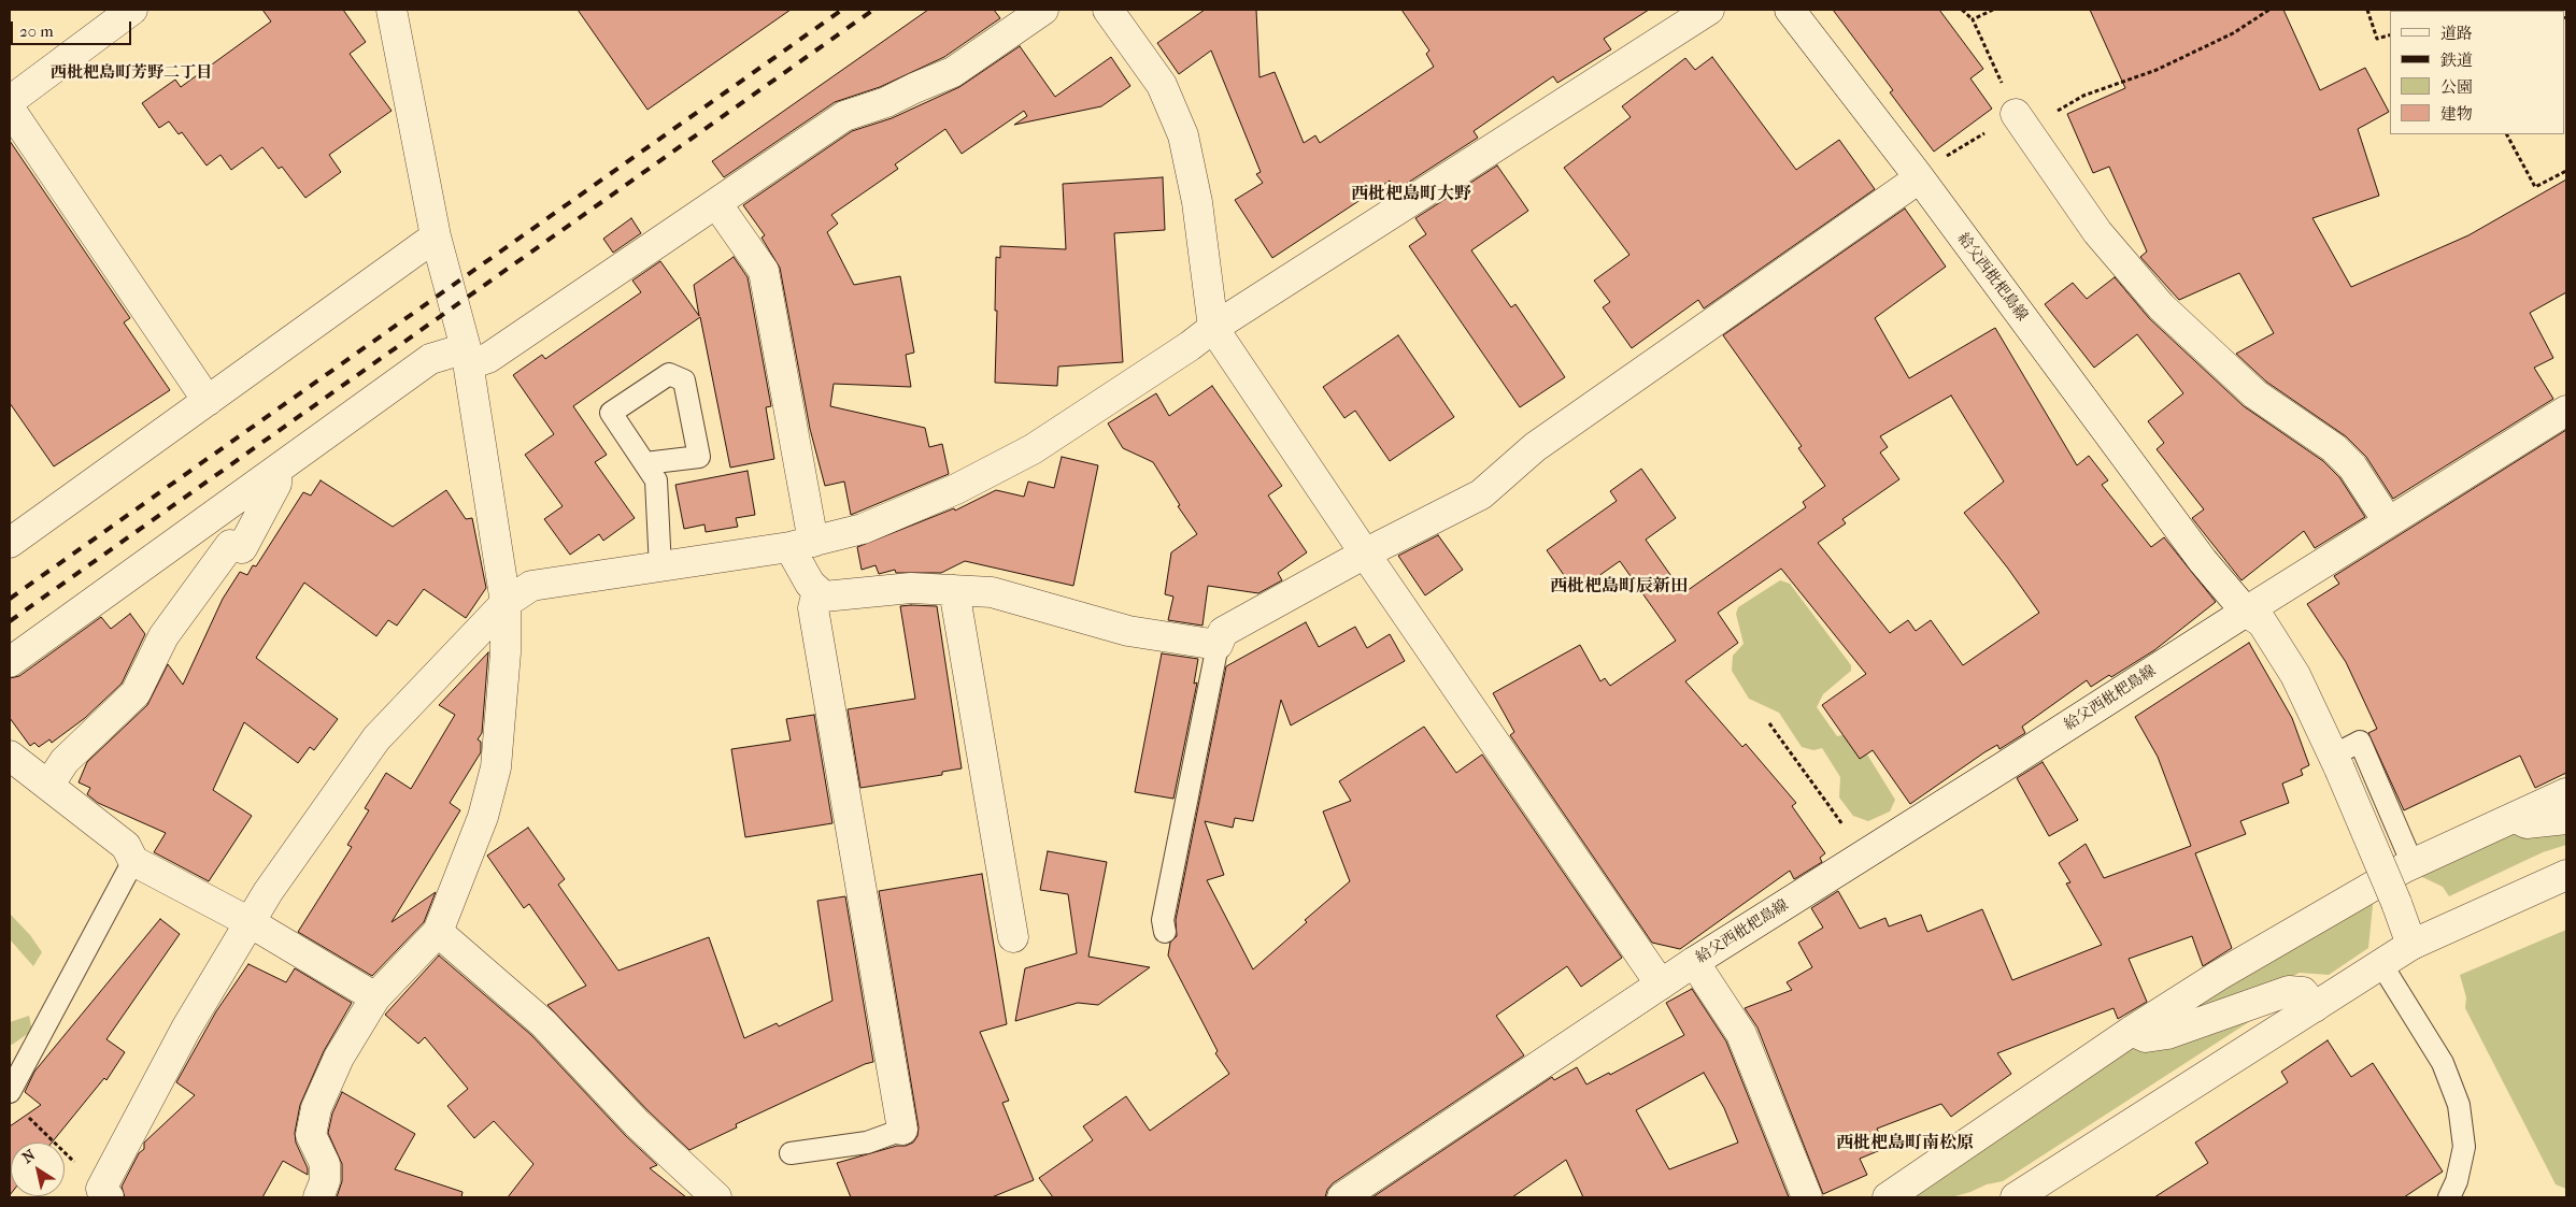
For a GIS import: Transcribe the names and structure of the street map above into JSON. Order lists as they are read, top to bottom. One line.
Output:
{"streets":{"street":["給父西枇杷島線"]},"districts":["西枇杷島町芳野二丁目","西枇杷島町大野","西枇杷島町辰新田","西枇杷島町南松原"],"legend":["道路","鉄道","公園","建物"],"scale_bar":"20 m","north":"top left"}
